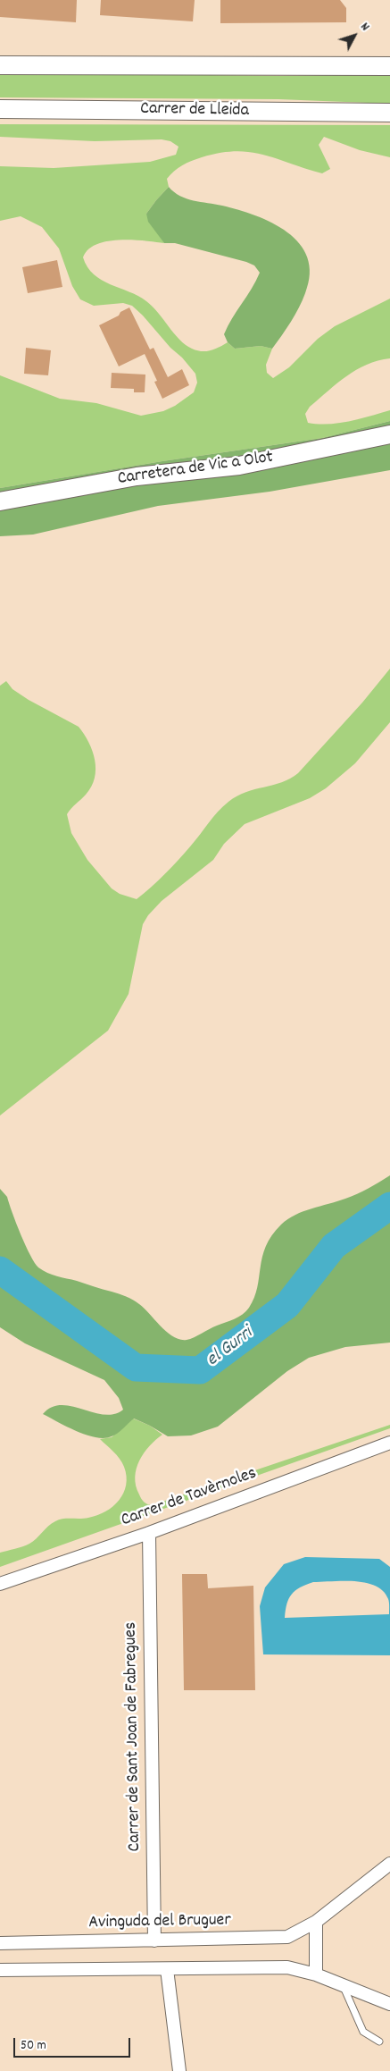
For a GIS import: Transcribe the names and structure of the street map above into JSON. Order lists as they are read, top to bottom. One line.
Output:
{"streets":{"street":["Carrer de Lleida","Carretera de Vic a Olot","Carrer de Tavèrnoles","Carrer de Sant Joan de Fabregues","Avinguda del Bruguer"]},"crossings":[["Carrer de Tavèrnoles","Carrer de Sant Joan de Fabregues"],["Carrer de Sant Joan de Fabregues","Avinguda del Bruguer"]],"water":["el Gurri"],"scale_bar":"50 m","north":"top right"}
